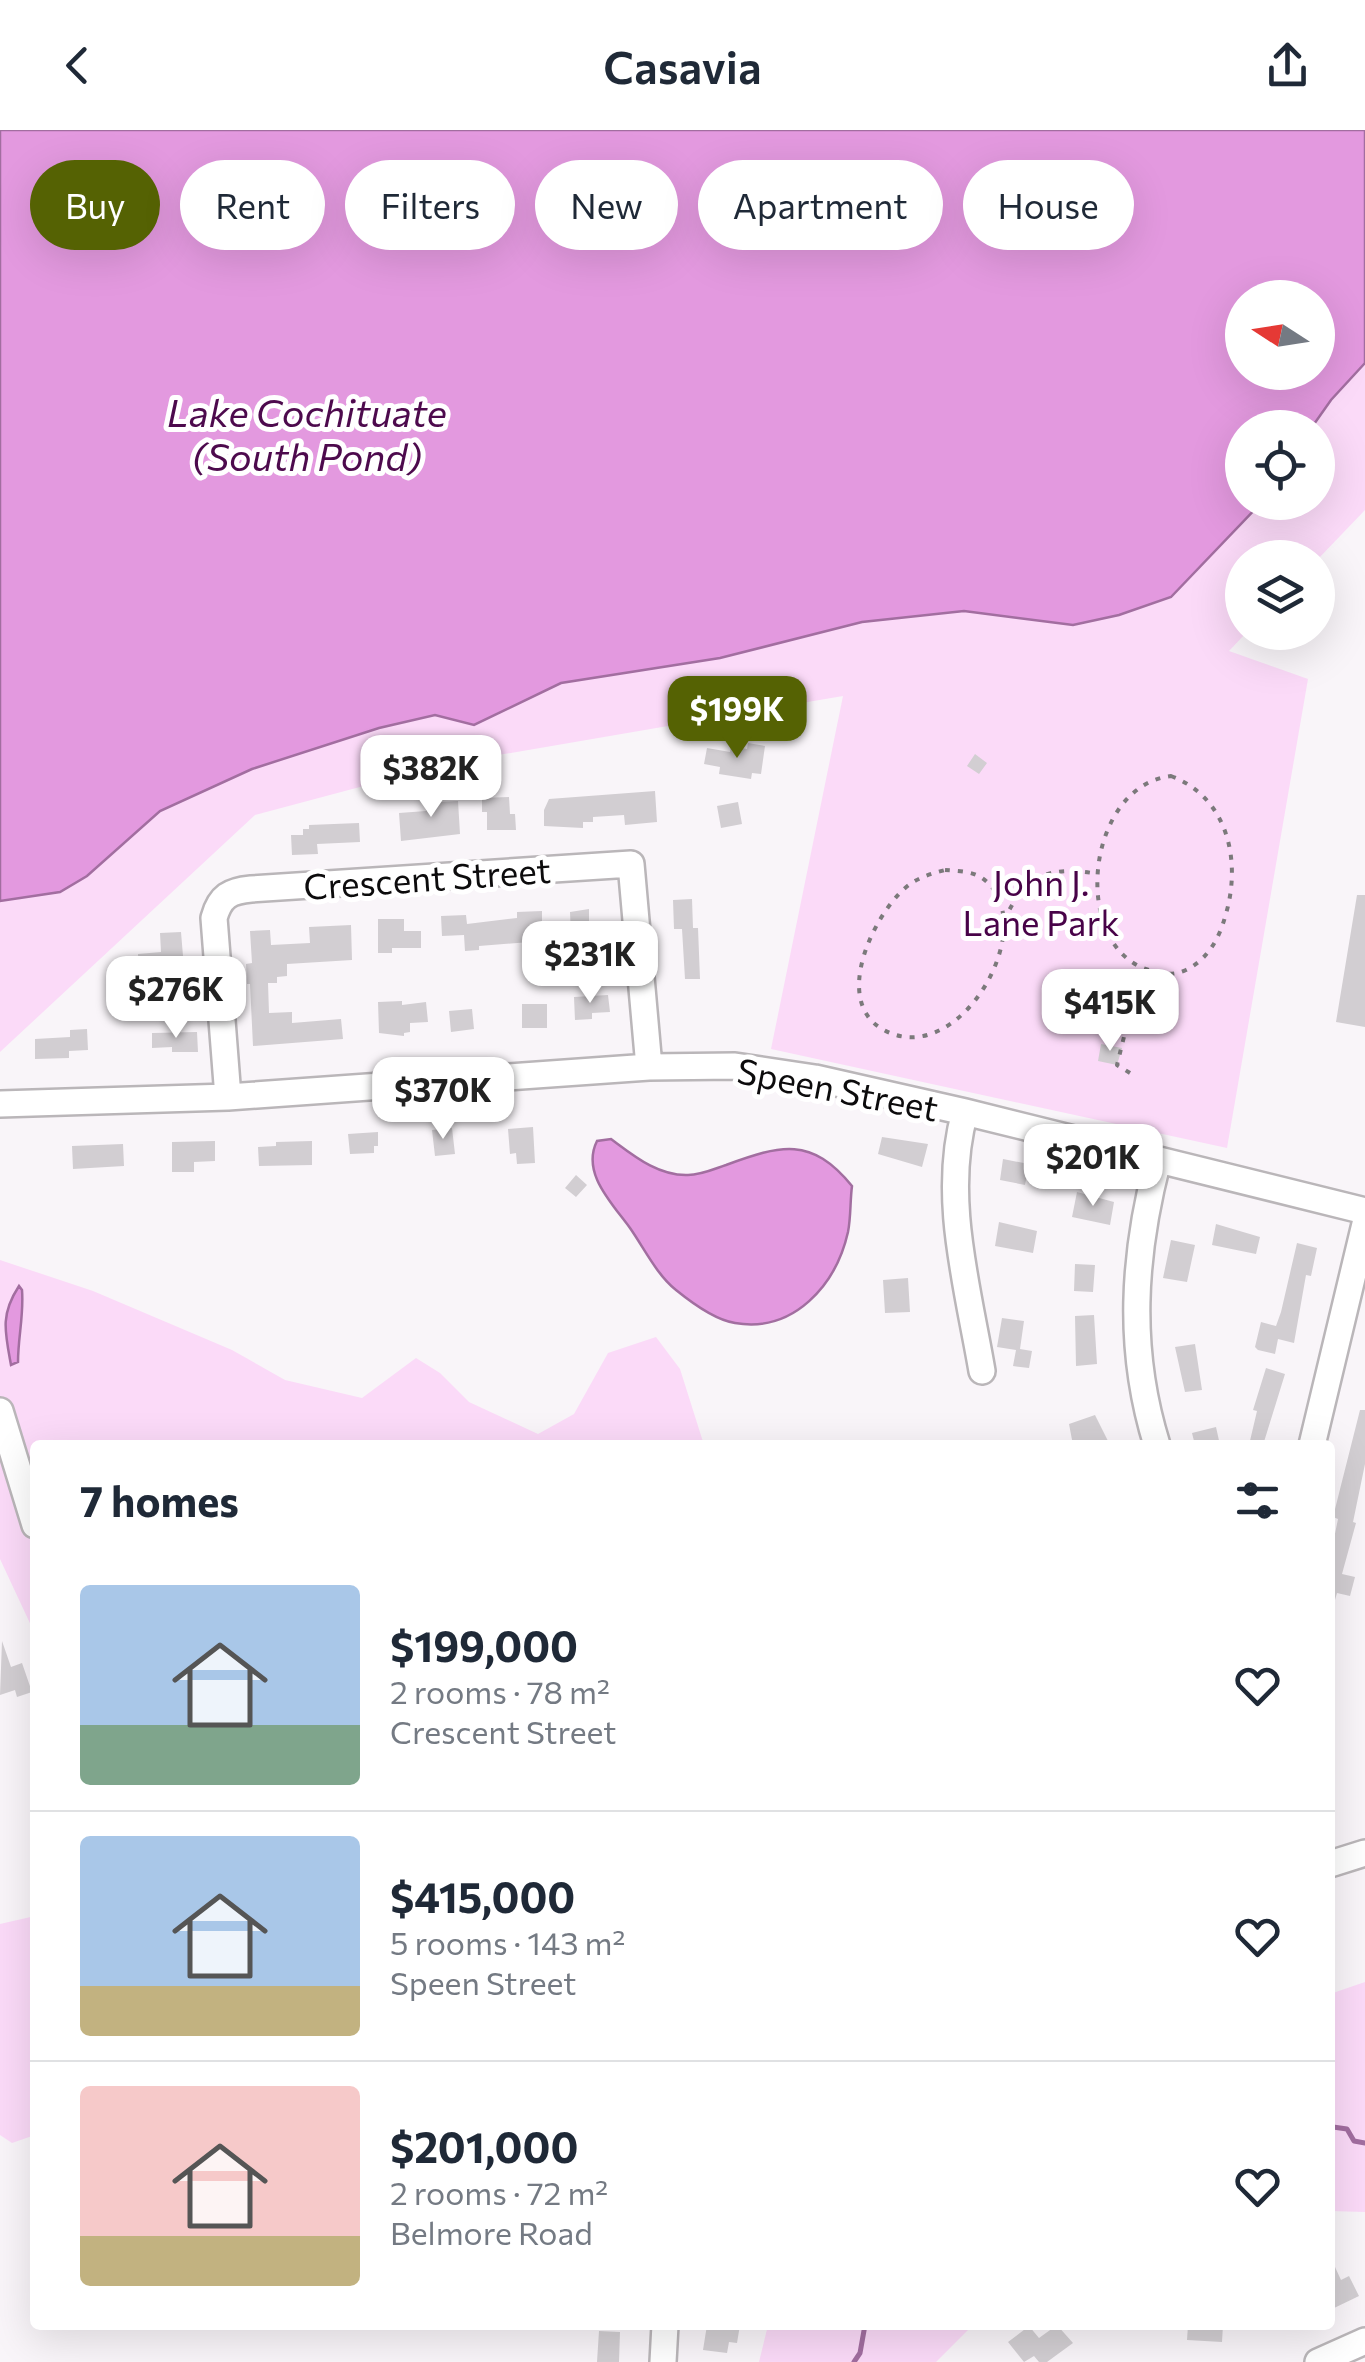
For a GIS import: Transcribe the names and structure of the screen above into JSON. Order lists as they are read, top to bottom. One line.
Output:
{"streets":{"street":["Crescent Street","Speen Street"]},"crossings":[["Crescent Street","Speen Street"]],"water":["Lake Cochituate (South Pond)"],"parks":["John J. Lane Park"],"north":"left","page":{"header":"Casavia","chip":["Buy","Rent","Filters","New","Apartment","House"],"price":["$199K","$382K","$231K","$276K","$415K","$370K","$201K"],"heading":"7 homes","list":[{"name":"$199,000","note":"2 rooms · 78 m² · Crescent Street"},{"name":"$415,000","note":"5 rooms · 143 m² · Speen Street"},{"name":"$201,000","note":"2 rooms · 72 m² · Belmore Road"}]}}
